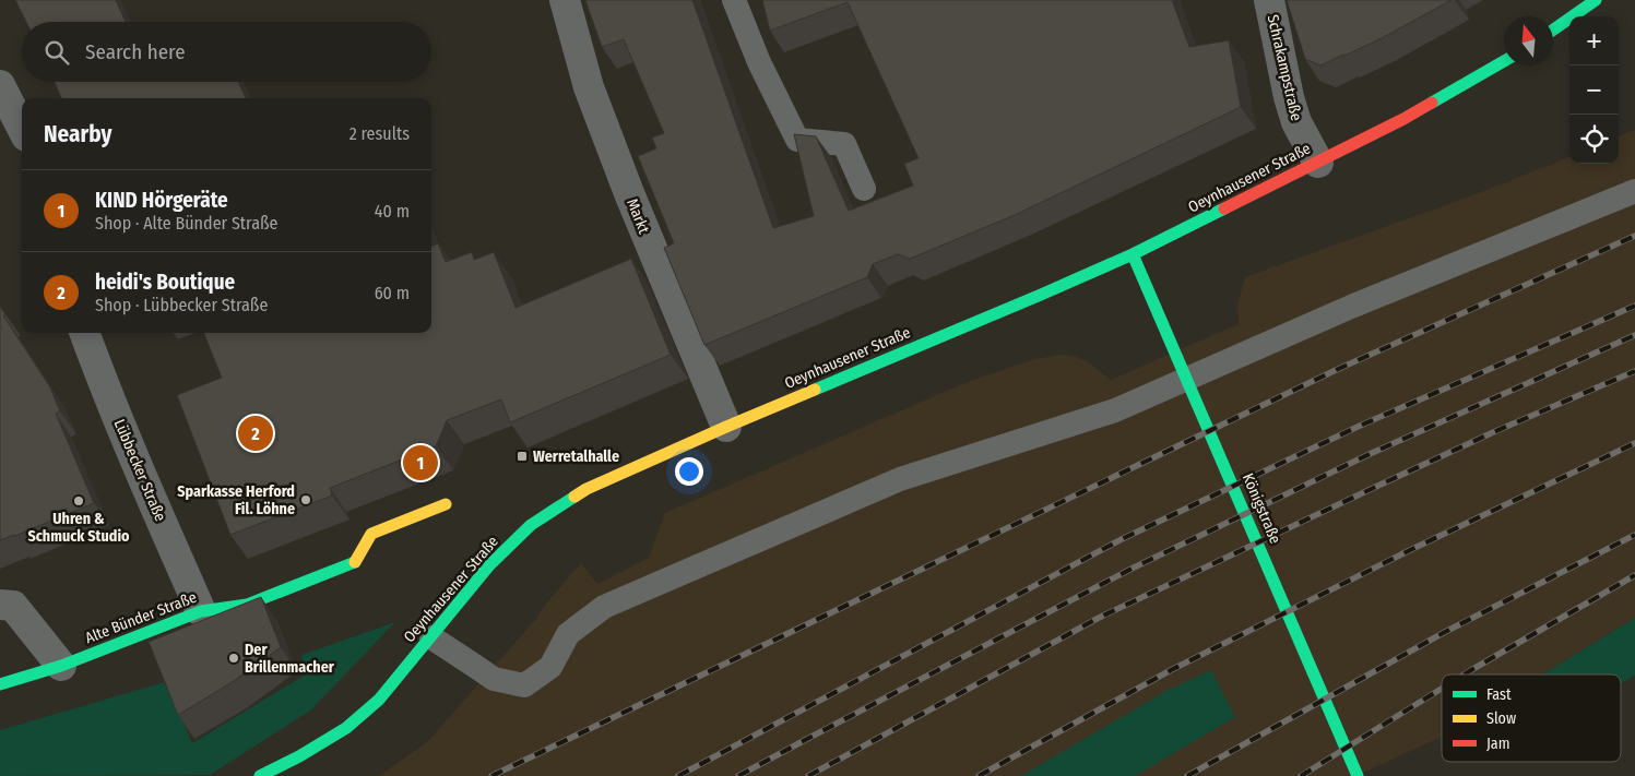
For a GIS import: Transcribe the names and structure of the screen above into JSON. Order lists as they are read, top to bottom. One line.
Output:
{"streets":{"main road":["Oeynhausener Straße","Königstraße","Alte Bünder Straße"],"street":["Schrakampstraße","Markt","Lübbecker Straße"]},"crossings":[["Schrakampstraße","Oeynhausener Straße"],["Oeynhausener Straße","Markt"],["Oeynhausener Straße","Königstraße"],["Lübbecker Straße","Alte Bünder Straße"]],"places":{"transit":["Werretalhalle"],"other":["Sparkasse Herford Fil. Löhne","Uhren & Schmuck Studio","Der Brillenmacher"]},"legend":["Fast","Slow","Jam"],"north":"top","page":{"map_buttons":["+","−"],"search":"Search here","heading":["Nearby","2 results"],"list":[{"mark":"1","name":"KIND Hörgeräte","note":"Shop · Alte Bünder Straße","value":"40 m"},{"mark":"2","name":"heidi's Boutique","note":"Shop · Lübbecker Straße","value":"60 m"}],"pins":["2","1"]}}
